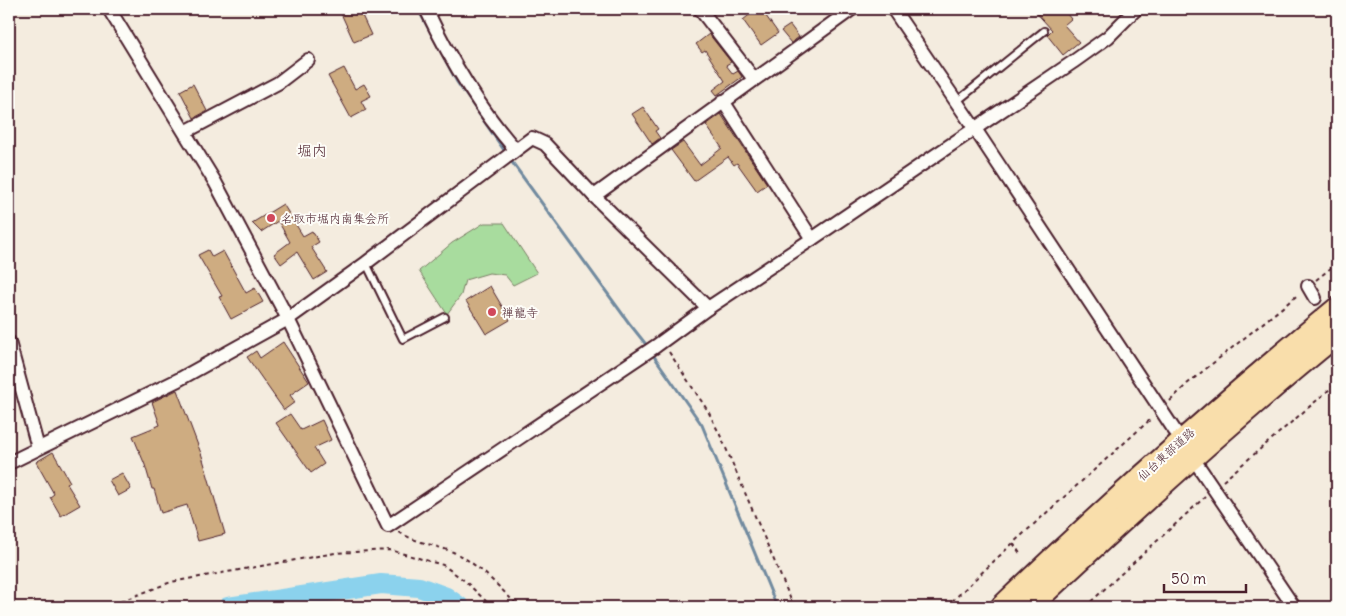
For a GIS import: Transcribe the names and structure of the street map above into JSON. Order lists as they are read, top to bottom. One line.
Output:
{"streets":{"highway":["仙台東部道路"]},"districts":["堀内"],"places":["名取市堀内南集会所","禅龍寺"],"scale_bar":"50 m"}
